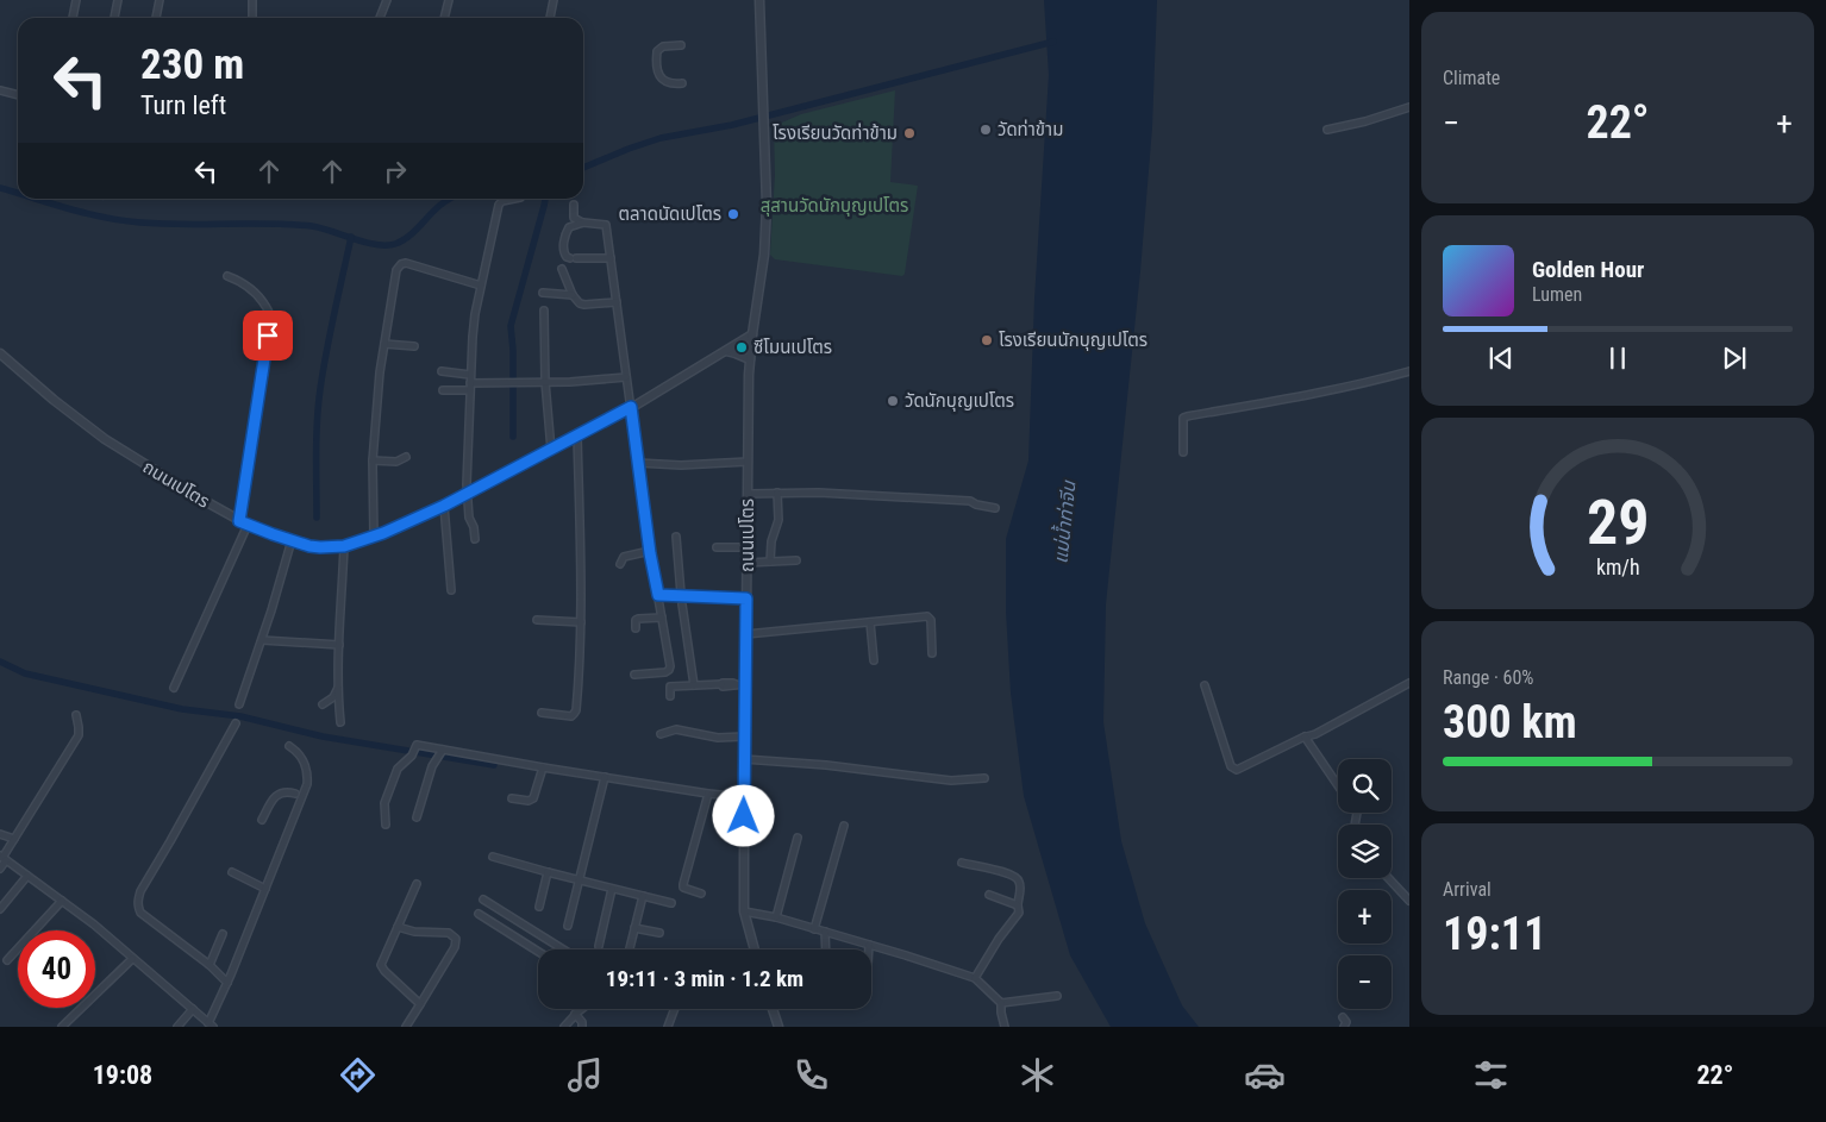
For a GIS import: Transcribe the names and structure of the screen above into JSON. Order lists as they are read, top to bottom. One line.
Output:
{"streets":{"street":["ถนนเปโตร"]},"water":["แม่น้ำท่าจีน"],"parks":["สุสานวัดนักบุญเปโตร"],"places":["วัดท่าข้าม","โรงเรียนวัดท่าข้าม","ตลาดนัดเปโตร","โรงเรียนนักบุญเปโตร","ซีโมนเปโตร","วัดนักบุญเปโตร"],"page":{"tile":["Climate",["Range · 60%","300 km"],["Arrival","19:11"]],"turn":["230 m","Turn left"],"heat":["−","22°","+"],"song":["Golden Hour","Lumen"],"map_buttons":["+","−"],"limit":"40","trip":"19:11 · 3 min · 1.2 km","tabs":["19:08","22°"],"gauge":["29","km/h"]}}
